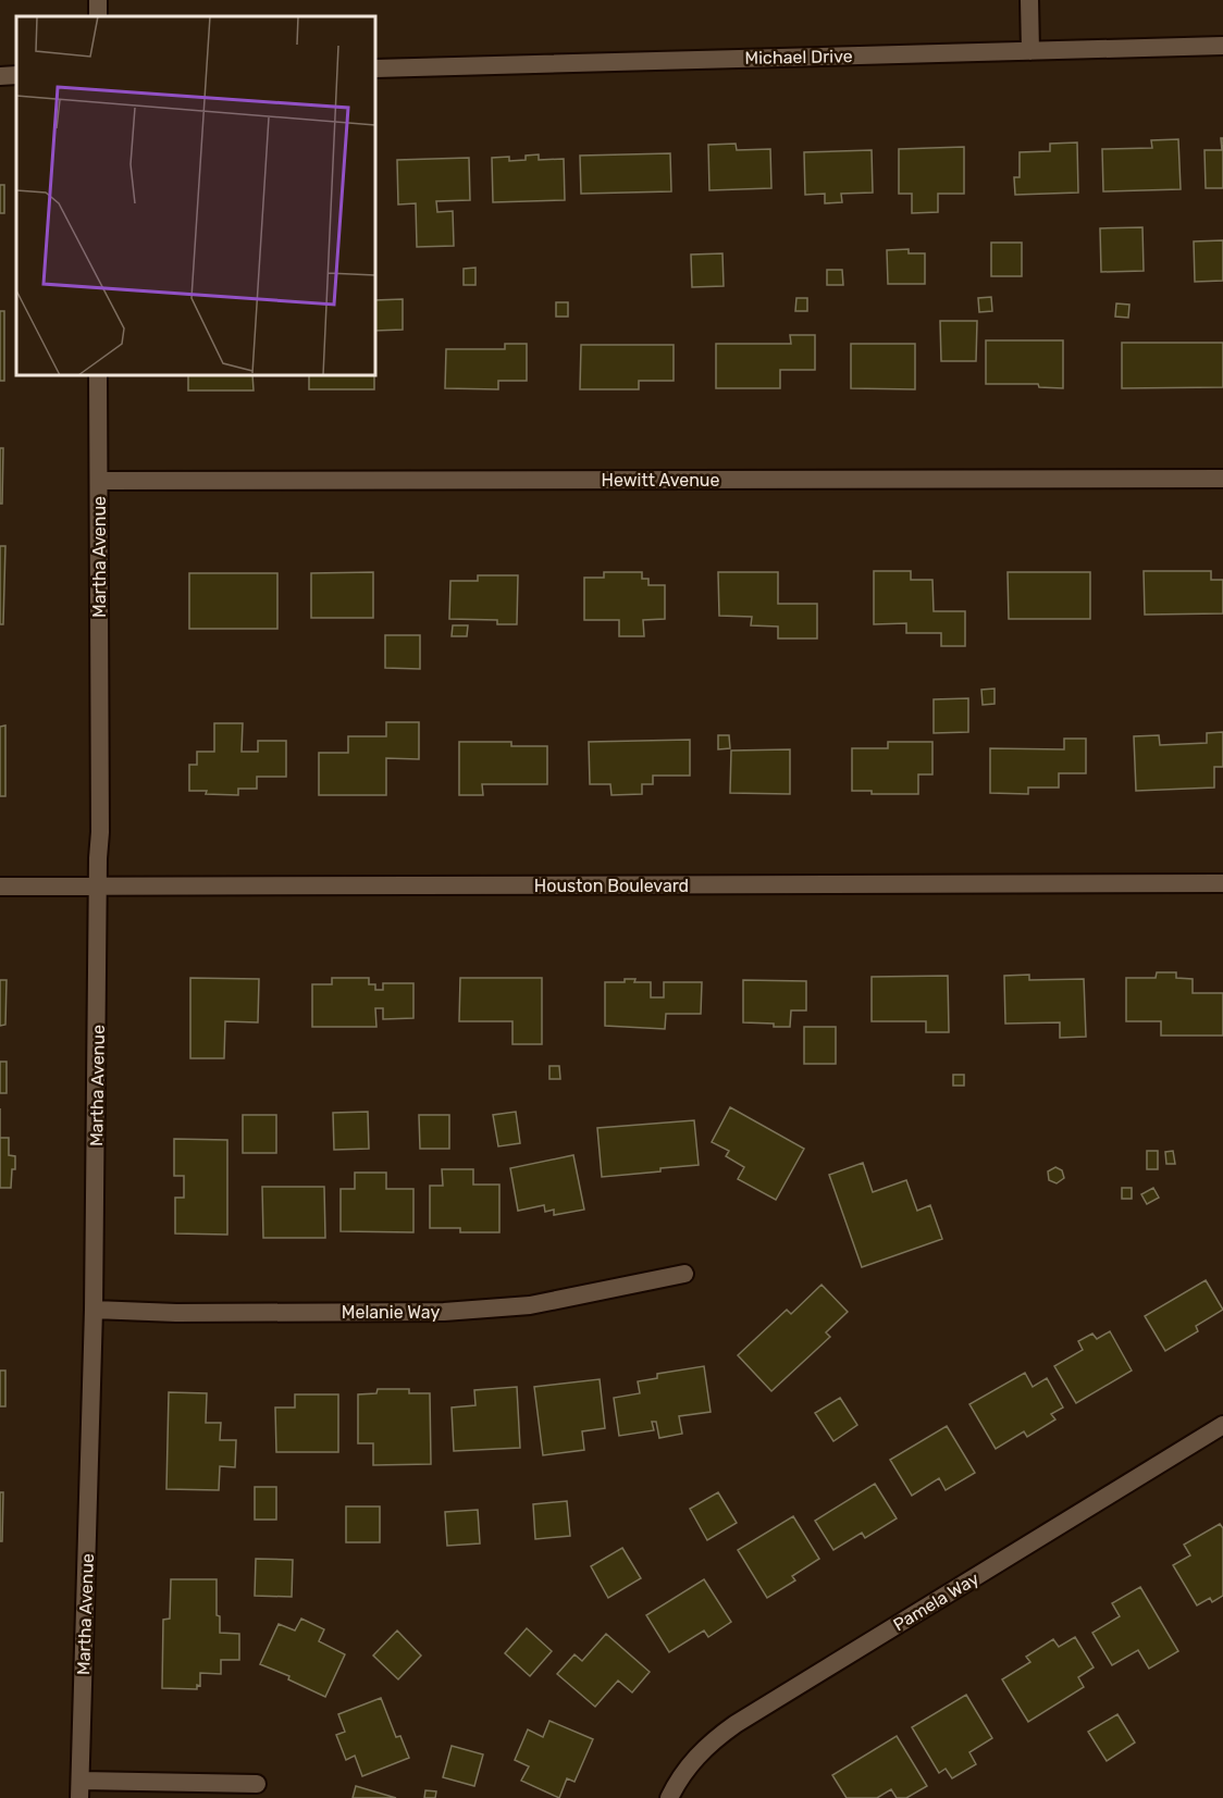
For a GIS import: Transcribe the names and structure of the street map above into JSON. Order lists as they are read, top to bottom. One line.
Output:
{"streets":{"street":["Michael Drive","Hewitt Avenue","Martha Avenue","Houston Boulevard","Melanie Way","Pamela Way"]},"crossings":[["Hewitt Avenue","Martha Avenue"],["Martha Avenue","Houston Boulevard"],["Martha Avenue","Melanie Way"]]}
